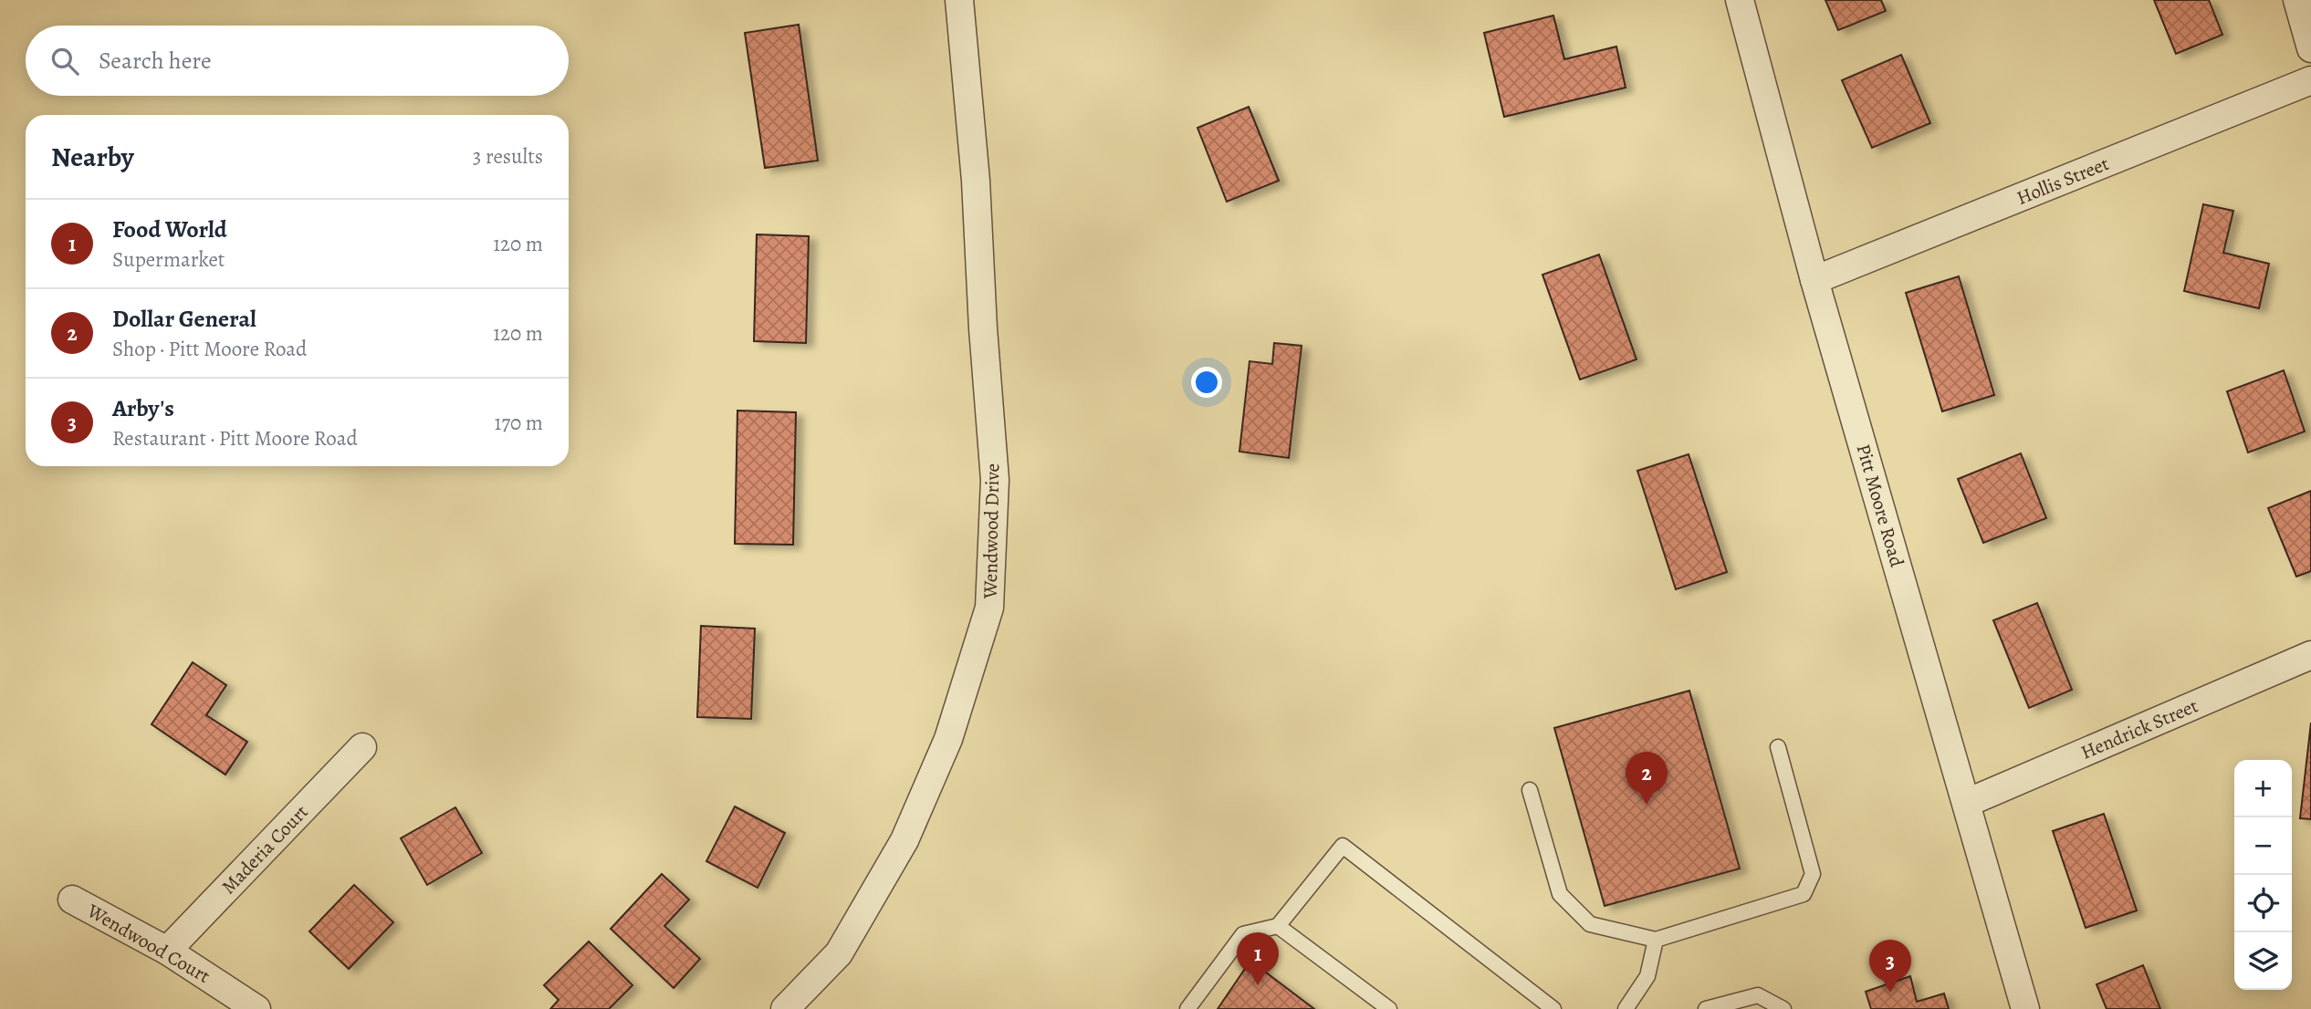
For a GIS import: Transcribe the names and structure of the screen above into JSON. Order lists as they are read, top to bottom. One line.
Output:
{"streets":{"street":["Hollis Street","Pitt Moore Road","Wendwood Drive","Hendrick Street","Maderia Court","Wendwood Court"]},"crossings":[["Hollis Street","Pitt Moore Road"],["Pitt Moore Road","Hendrick Street"],["Maderia Court","Wendwood Court"]],"page":{"search":"Search here","heading":["Nearby","3 results"],"list":[{"mark":"1","name":"Food World","note":"Supermarket","value":"120 m"},{"mark":"2","name":"Dollar General","note":"Shop · Pitt Moore Road","value":"120 m"},{"mark":"3","name":"Arby's","note":"Restaurant · Pitt Moore Road","value":"170 m"}],"pins":["2","1","3"],"map_buttons":["+","−"]}}
